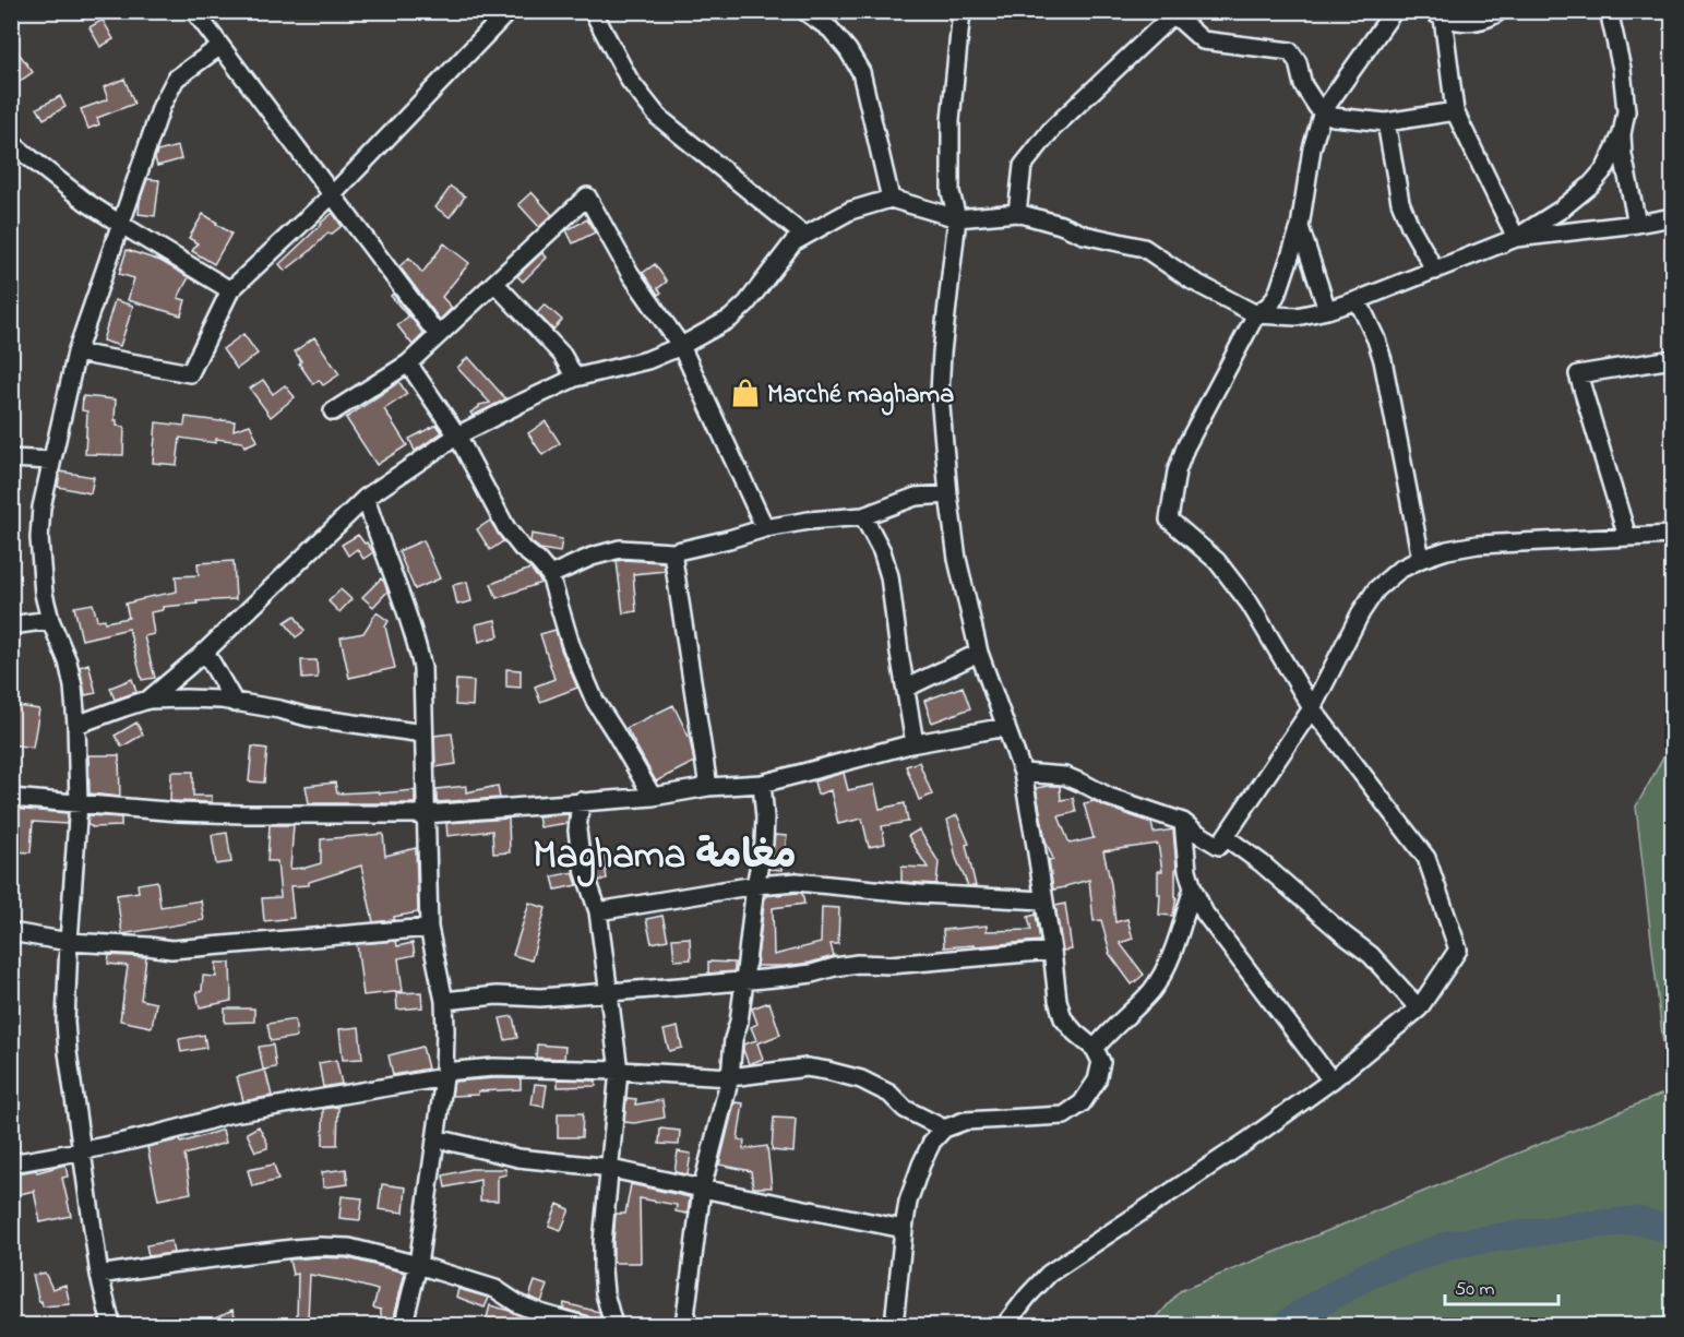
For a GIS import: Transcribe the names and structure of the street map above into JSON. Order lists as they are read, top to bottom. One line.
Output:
{"districts":["Maghama مغامة"],"places":{"shop":["Marché maghama"]},"scale_bar":"50 m"}
